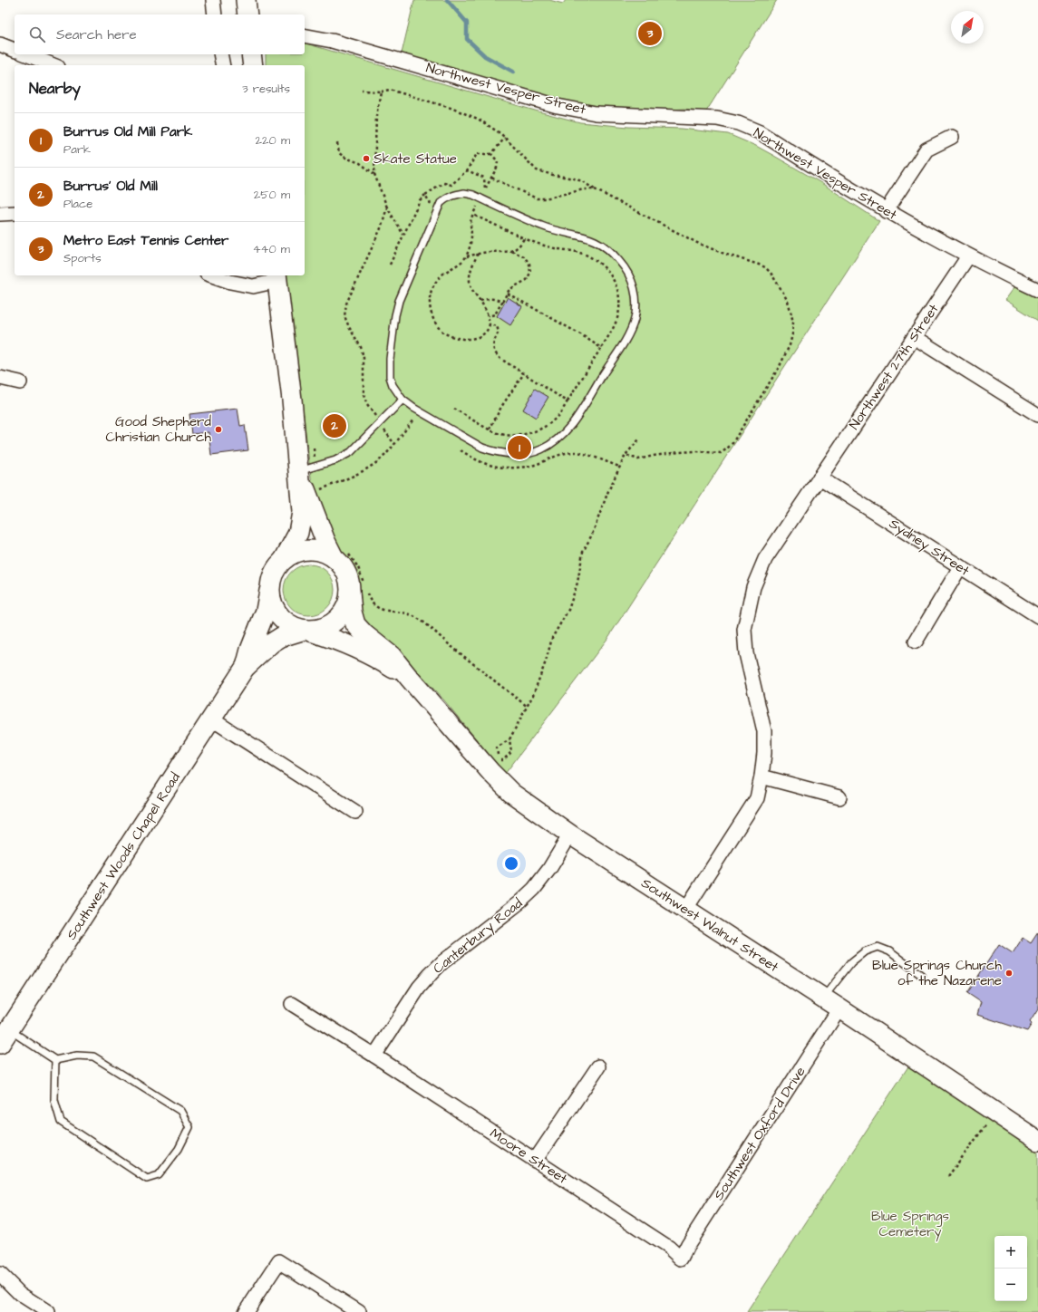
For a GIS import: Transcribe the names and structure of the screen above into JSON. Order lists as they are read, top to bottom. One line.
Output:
{"streets":{"main road":["Southwest Woods Chapel Road","Southwest Walnut Street"],"street":["Northwest Vesper Street","Northwest 27th Street","Sydney Street","Canterbury Road","Southwest Oxford Drive","Moore Street"]},"crossings":[["Northwest Vesper Street","Northwest 27th Street"],["Northwest 27th Street","Sydney Street"],["Northwest 27th Street","Southwest Walnut Street"],["Southwest Woods Chapel Road","Southwest Walnut Street"],["Southwest Walnut Street","Canterbury Road"],["Southwest Walnut Street","Southwest Oxford Drive"],["Canterbury Road","Moore Street"],["Southwest Oxford Drive","Moore Street"]],"parks":["Blue Springs Cemetery"],"places":["Skate Statue","Good Shepherd Christian Church","Blue Springs Church of the Nazarene"],"north":"top right","page":{"search":"Search here","pins":["3","2","1"],"heading":["Nearby","3 results"],"list":[{"mark":"1","name":"Burrus Old Mill Park","note":"Park","value":"220 m"},{"mark":"2","name":"Burrus' Old Mill","note":"Place","value":"250 m"},{"mark":"3","name":"Metro East Tennis Center","note":"Sports","value":"440 m"}],"map_buttons":["+","−"]}}
